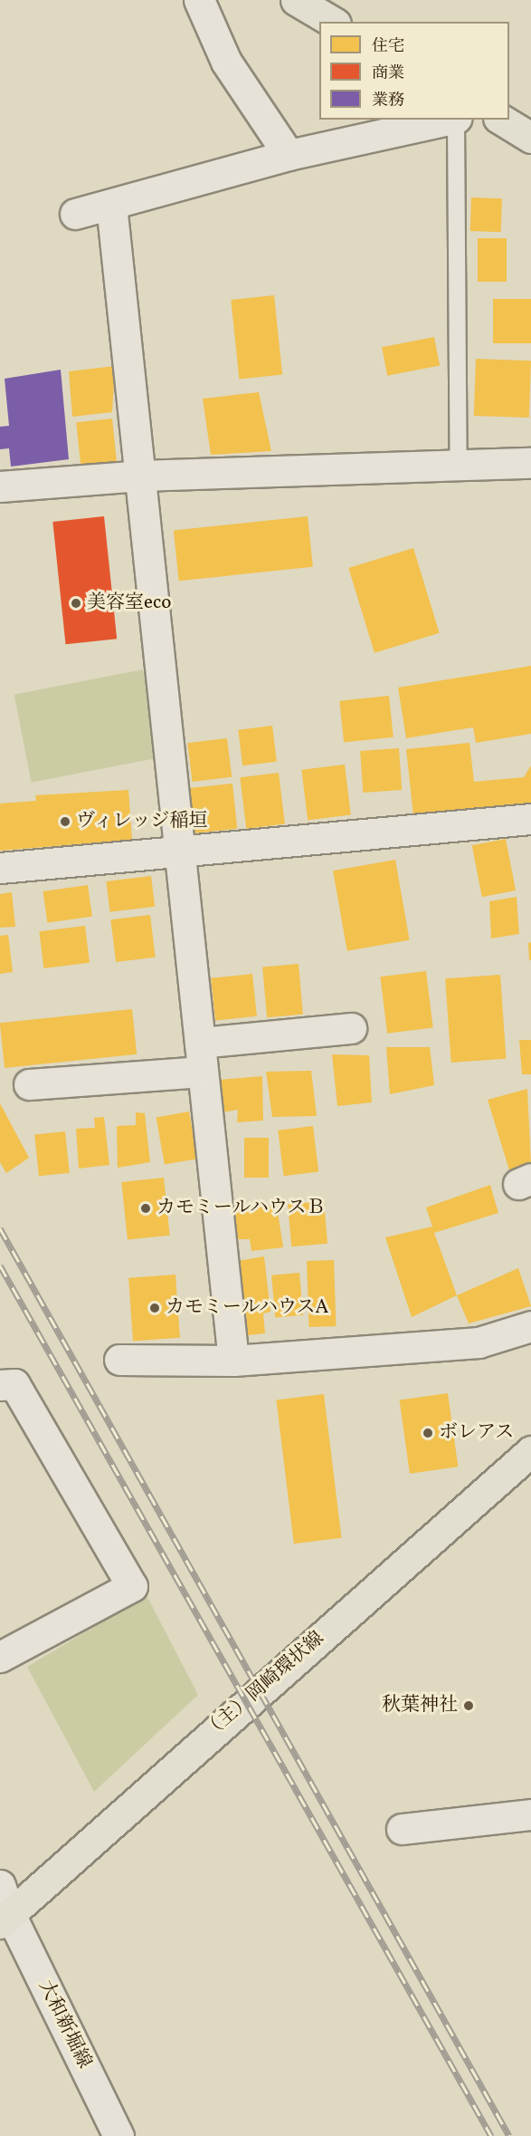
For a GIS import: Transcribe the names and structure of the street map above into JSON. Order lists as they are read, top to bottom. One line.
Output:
{"streets":{"main road":["（主）岡崎環状線"],"street":["大和新堀線"]},"crossings":[["（主）岡崎環状線","大和新堀線"]],"places":["美容室eco","ヴィレッジ稲垣","カモミールハウスＢ","カモミールハウスA","ボレアス","秋葉神社"],"legend":["住宅","商業","業務"]}
